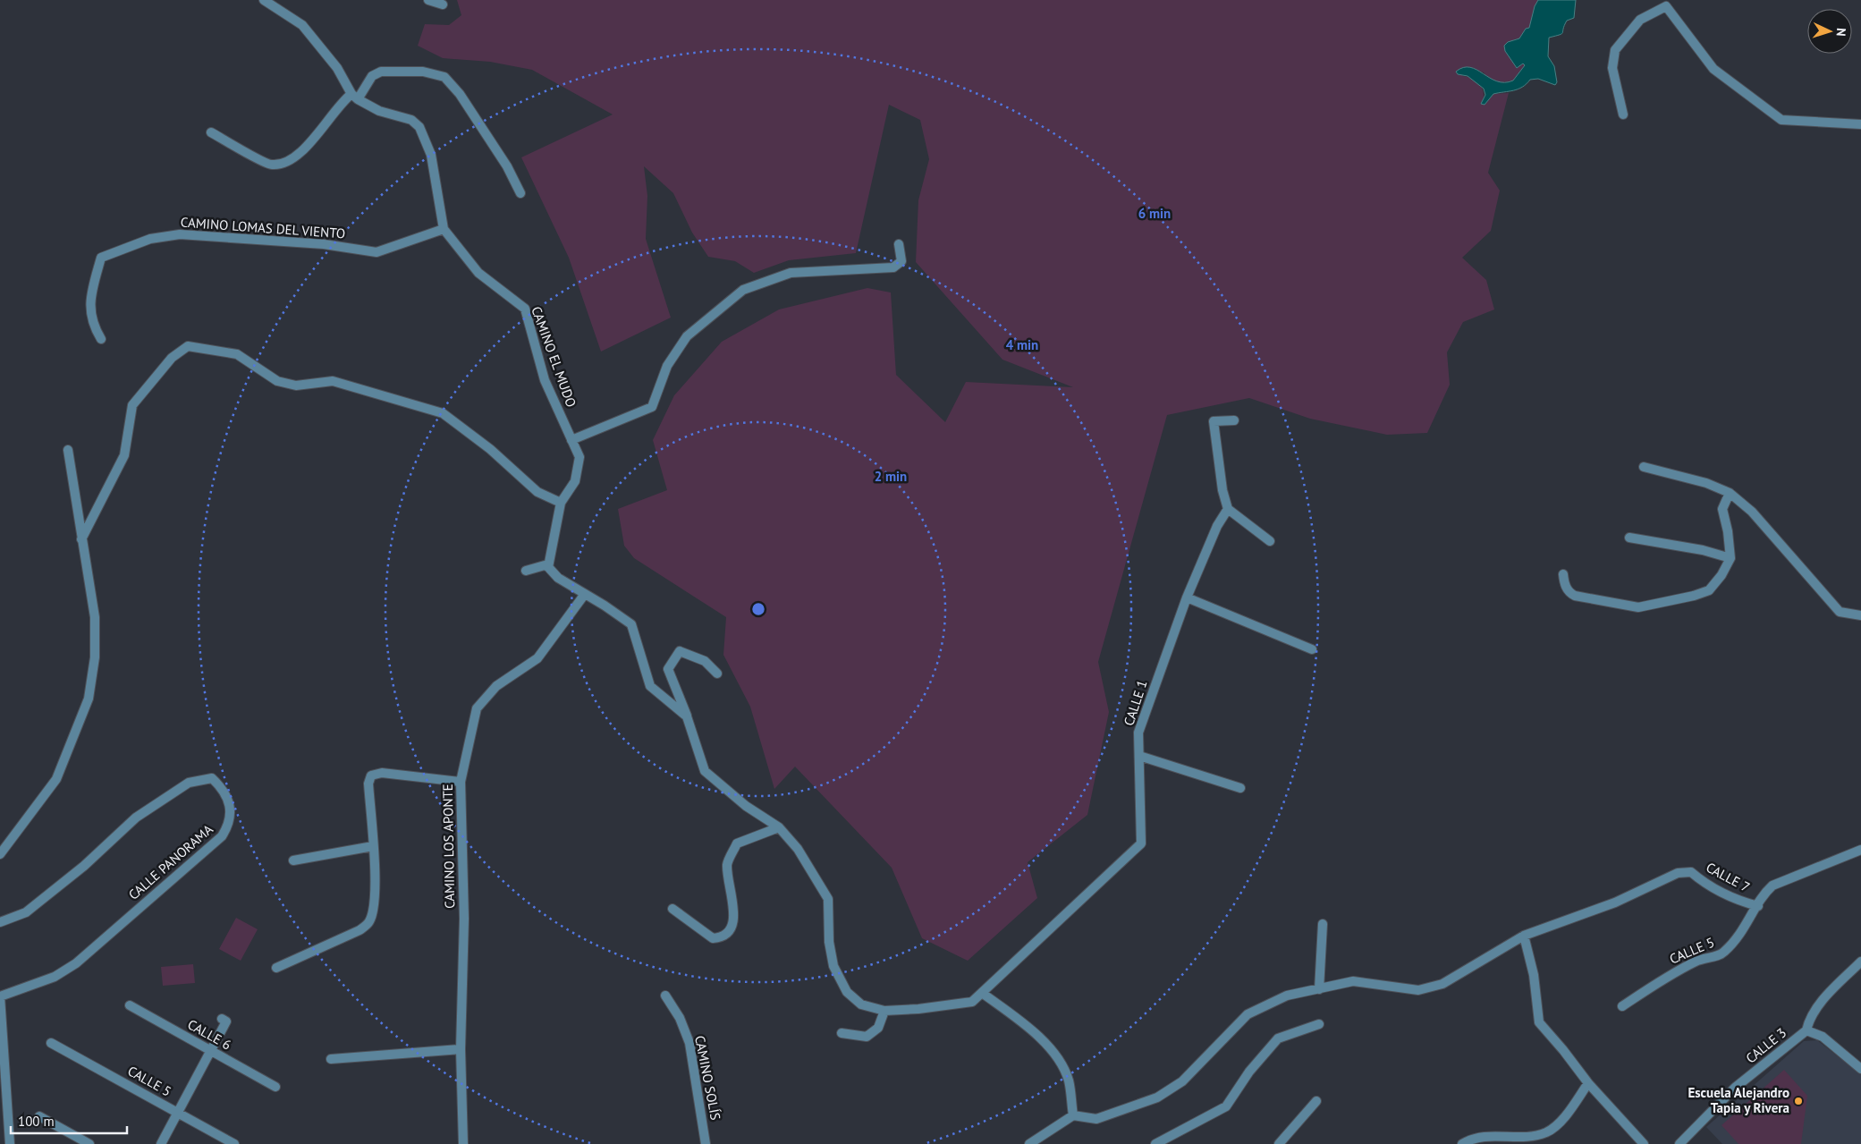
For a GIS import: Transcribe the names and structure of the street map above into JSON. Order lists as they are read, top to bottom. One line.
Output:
{"streets":{"street":["CAMINO LOMAS DEL VIENTO","CAMINO EL MUDO","CALLE 1","CAMINO LOS APONTE","CALLE PANORAMA","CALLE 7","CALLE 5","CALLE 6","CALLE 3","CAMINO SOLÍS"]},"crossings":[["CAMINO LOMAS DEL VIENTO","CAMINO EL MUDO"],["CALLE 7","CALLE 5"]],"places":["Escuela Alejandro Tapia y Rivera"],"scale_bar":"100 m","north":"right","rings":["6 min","4 min","2 min"]}
